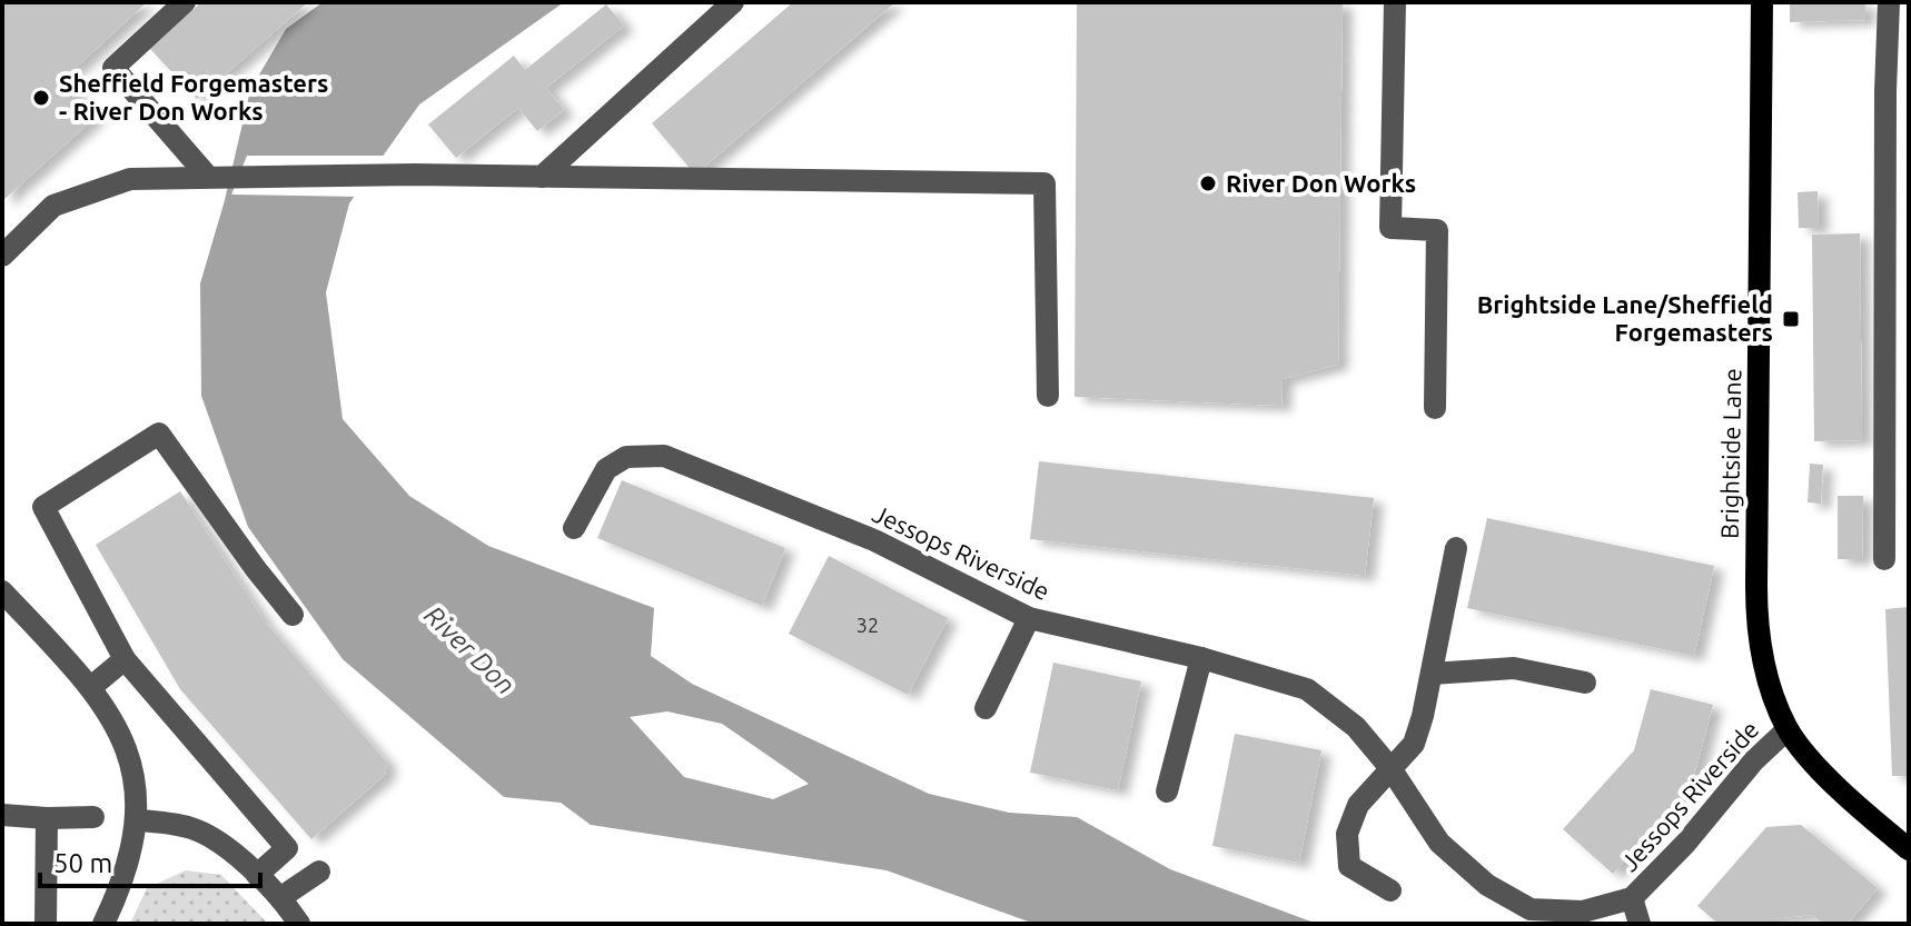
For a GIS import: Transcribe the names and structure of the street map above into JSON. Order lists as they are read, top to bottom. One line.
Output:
{"streets":{"main road":["Brightside Lane"],"street":["Jessops Riverside"]},"crossings":[["Brightside Lane","Jessops Riverside"]],"water":["River Don"],"places":{"other":["Sheffield Forgemasters - River Don Works","River Don Works"],"transit":["Brightside Lane/Sheffield Forgemasters"]},"house_numbers":["32"],"scale_bar":"50 m"}
